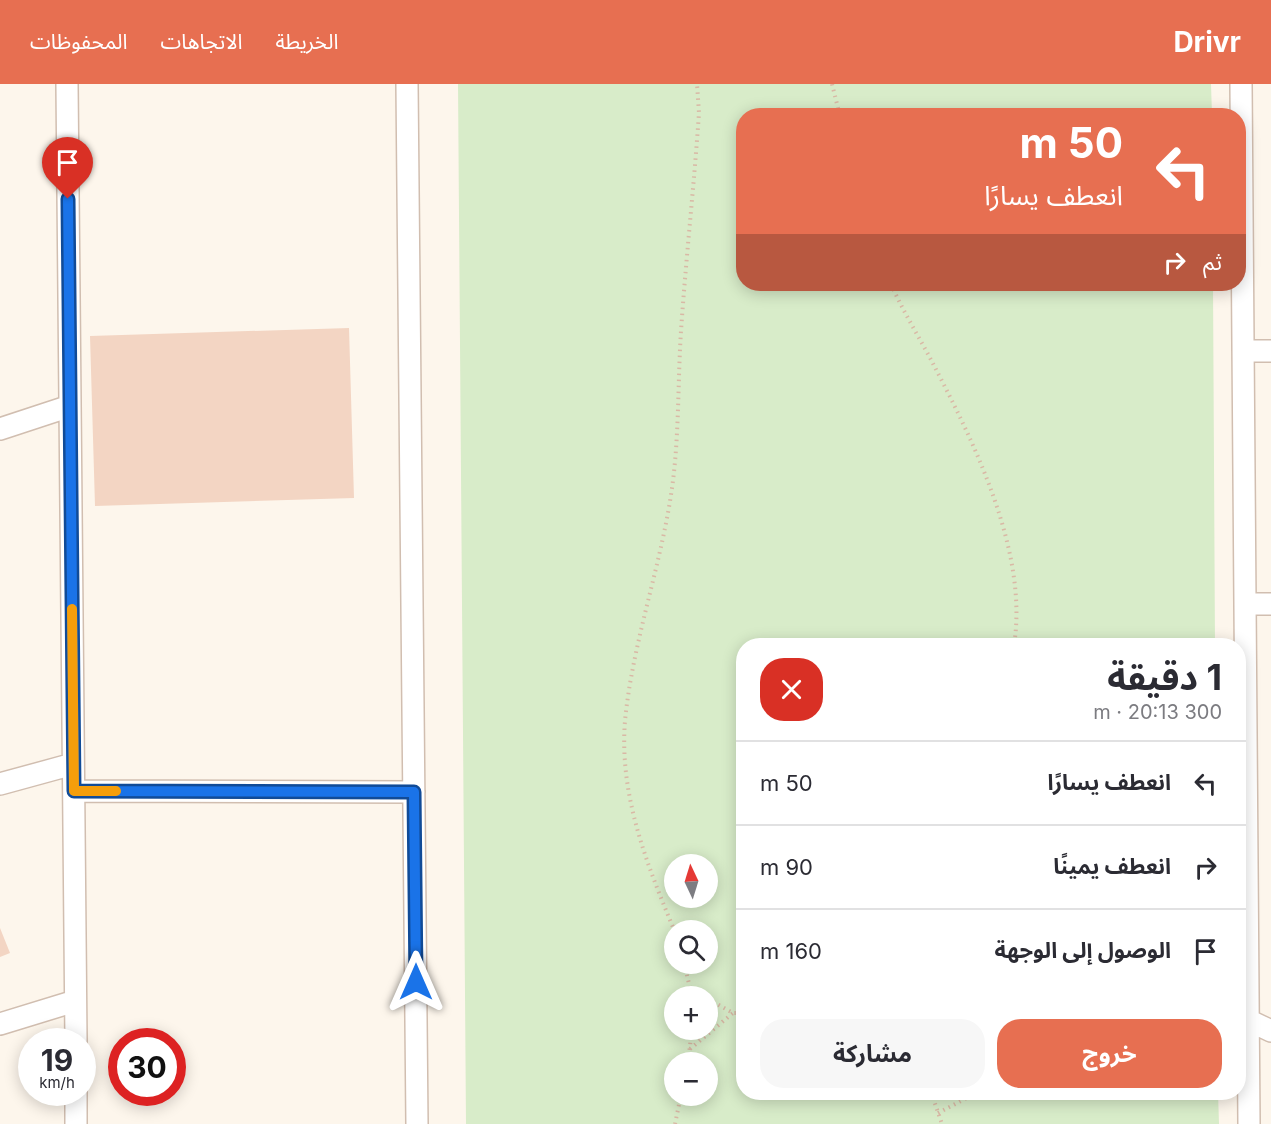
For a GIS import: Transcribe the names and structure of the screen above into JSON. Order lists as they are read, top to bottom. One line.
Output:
{"north":"top","page":{"header":"Drivr","nav":["الخريطة","الاتجاهات","المحفوظات"],"turn":["50 m","انعطف يسارًا"],"then":"ثم","heading":["1 دقيقة","300 m · 20:13"],"list":[{"name":"انعطف يسارًا","value":"50 m"},{"name":"انعطف يمينًا","value":"90 m"},{"name":"الوصول إلى الوجهة","value":"160 m"}],"map_buttons":["+","−"],"buttons":["خروج","مشاركة"],"speed":"19 km/h","limit":"30"}}
